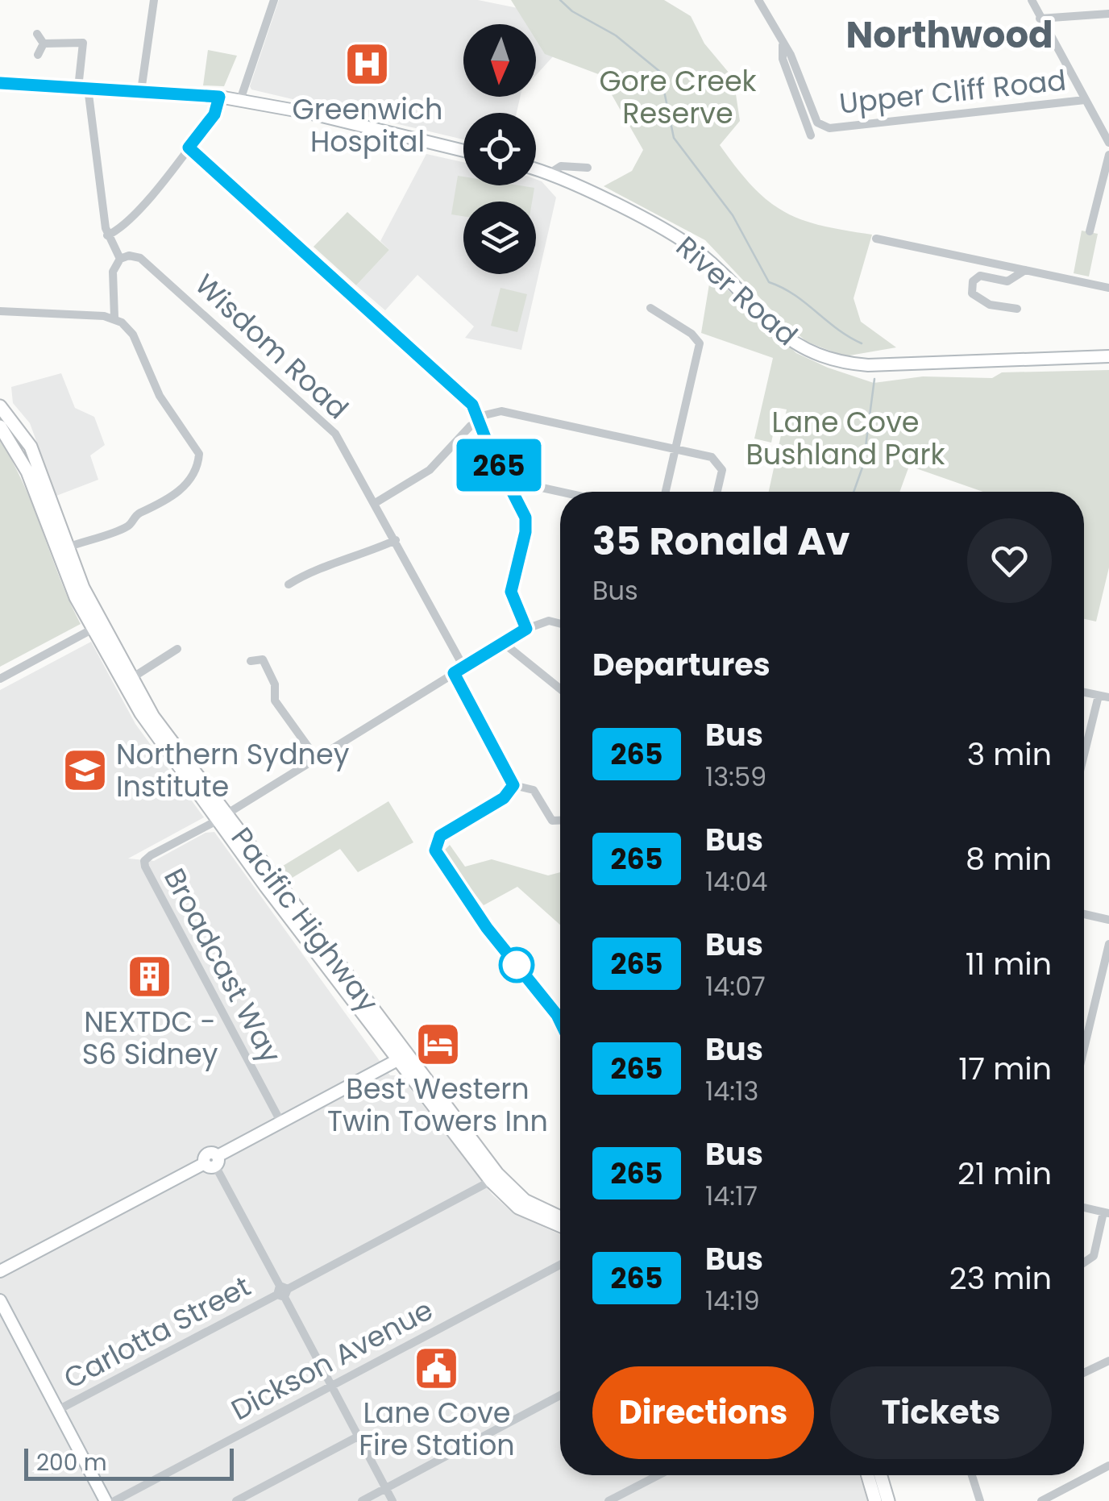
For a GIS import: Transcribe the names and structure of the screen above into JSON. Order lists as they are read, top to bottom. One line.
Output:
{"streets":{"main road":["River Road","Pacific Highway"],"street":["Upper Cliff Road","Wisdom Road","Broadcast Way","Carlotta Street","Dickson Avenue"]},"crossings":[["Pacific Highway","Broadcast Way"],["Pacific Highway","Carlotta Street"]],"districts":["Northwood"],"parks":["Gore Creek Reserve","Lane Cove Bushland Park"],"places":{"hospital":["Greenwich Hospital"],"school or university":["Northern Sydney Institute"],"building":["NEXTDC - S6 Sidney"],"hotel":["Best Western Twin Towers Inn"],"public building":["Lane Cove Fire Station"]},"lines":["bus line 265"],"scale_bar":"200 m","north":"bottom","page":{"on_map":"265","heading":[["35 Ronald Av","Bus"],"Departures"],"list":[{"mark":"265","name":"Bus","note":"13:59","value":"3 min"},{"mark":"265","name":"Bus","note":"14:04","value":"8 min"},{"mark":"265","name":"Bus","note":"14:07","value":"11 min"},{"mark":"265","name":"Bus","note":"14:13","value":"17 min"},{"mark":"265","name":"Bus","note":"14:17","value":"21 min"},{"mark":"265","name":"Bus","note":"14:19","value":"23 min"}],"buttons":["Directions","Tickets"],"scale":"200 m"}}
